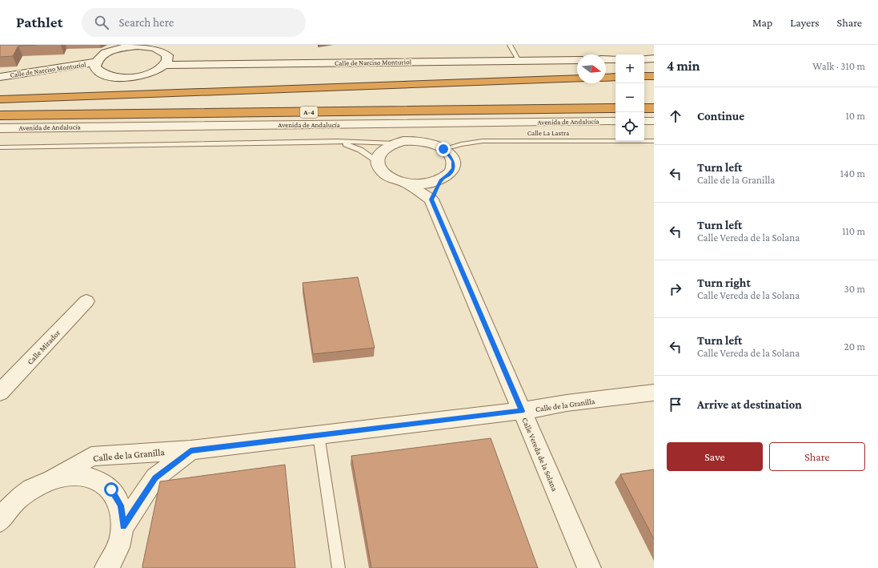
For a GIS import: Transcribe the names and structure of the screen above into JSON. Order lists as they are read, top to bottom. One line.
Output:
{"streets":{"highway":["A-4"],"street":["Calle de Narciso Monturiol","Avenida de Andalucía","Calle Mirador","Calle de la Granilla","Calle Vereda de la Solana"],"lane":["Calle La Lastra"]},"crossings":[["Avenida de Andalucía","Calle La Lastra"],["Calle de la Granilla","Calle Vereda de la Solana"]],"north":"right","page":{"header":"Pathlet","search":"Search here","nav":["Map","Layers","Share"],"heading":["4 min","Walk · 310 m"],"map_buttons":["+","−"],"list":[["Continue","10 m"],["Turn left","Calle de la Granilla","140 m"],["Turn left","Calle Vereda de la Solana","110 m"],["Turn right","Calle Vereda de la Solana","30 m"],["Turn left","Calle Vereda de la Solana","20 m"],"Arrive at destination"],"buttons":["Save","Share"]}}
